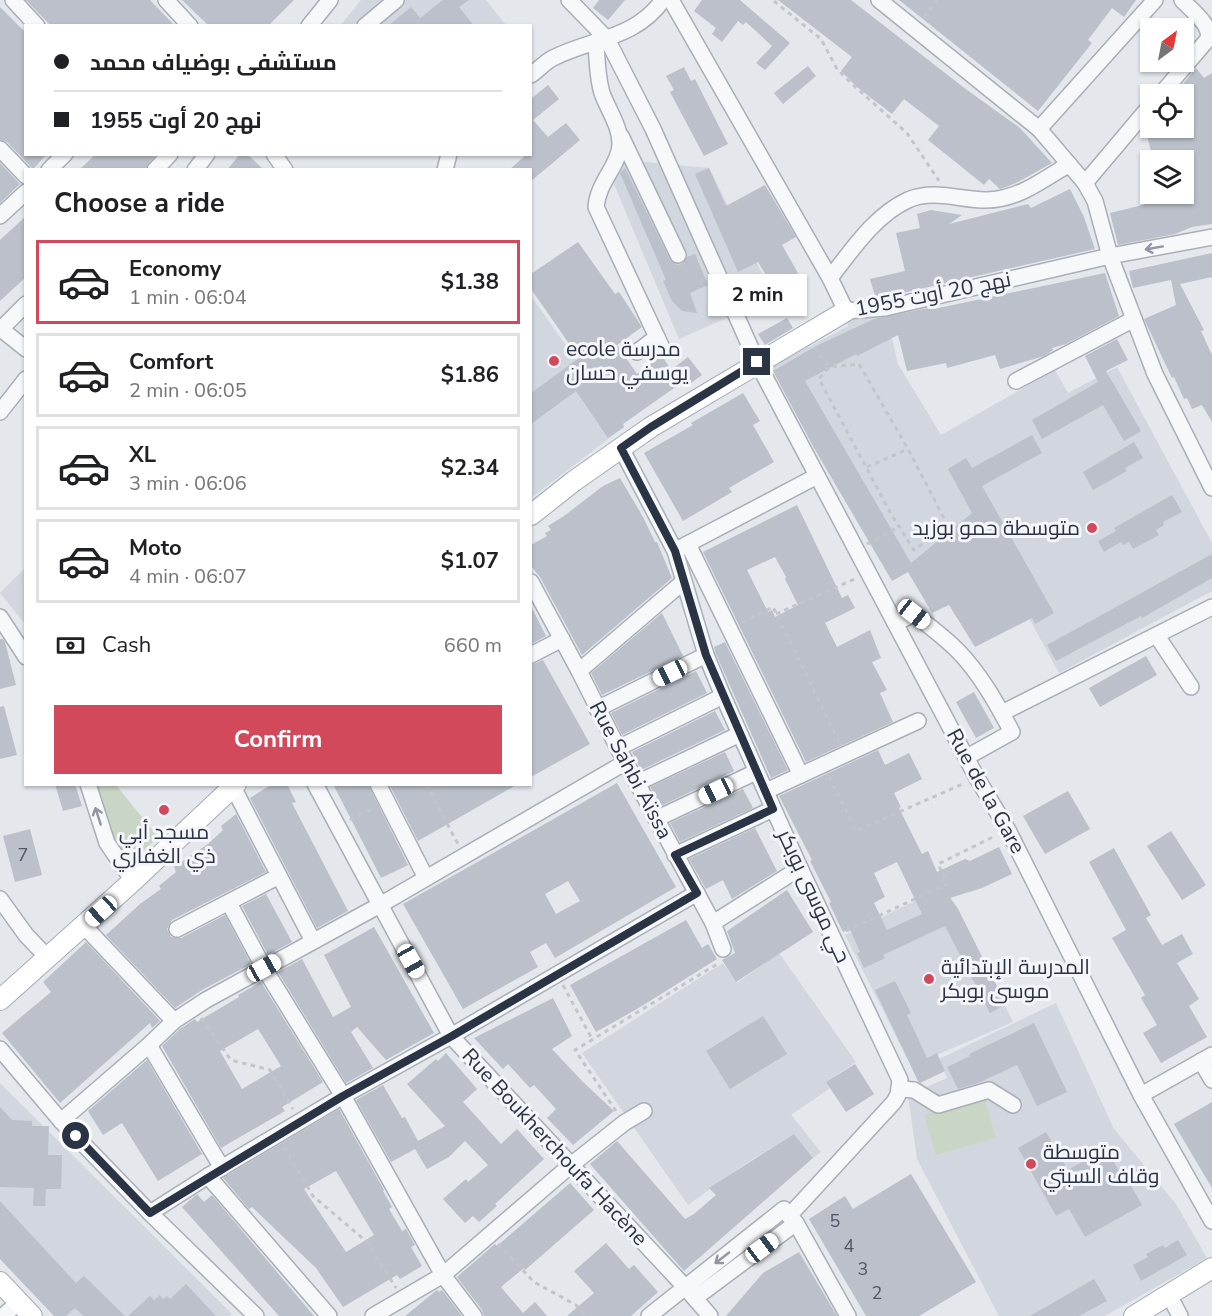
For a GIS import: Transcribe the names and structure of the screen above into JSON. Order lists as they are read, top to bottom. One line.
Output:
{"streets":{"main road":["نهج 20 أوت 1955"],"street":["Rue Sahbi Aïssa","Rue de la Gare","حي موسى بوبكر","Rue Boukherchoufa Hacène"]},"crossings":[["نهج 20 أوت 1955","Rue de la Gare"],["نهج 20 أوت 1955","حي موسى بوبكر"]],"places":["ecole مدرسة يوسفي حسان","متوسطة حمو بوزيد","مسجد أبي ذي الغفاري","المدرسة الإبتدائية موسى بوبكر","متوسطة وقاف السبتي"],"house_numbers":["7","5","4","3","2"],"north":"top right","page":{"banner":["مستشفى بوضياف محمد","نهج 20 أوت 1955"],"heading":"Choose a ride","list":[{"name":"Economy","note":"1 min · 06:04","value":"$1.38"},{"name":"Comfort","note":"2 min · 06:05","value":"$1.86"},{"name":"XL","note":"3 min · 06:06","value":"$2.34"},{"name":"Moto","note":"4 min · 06:07","value":"$1.07"}],"bubble":"2 min","pay":["Cash","660 m"],"buttons":"Confirm"}}
